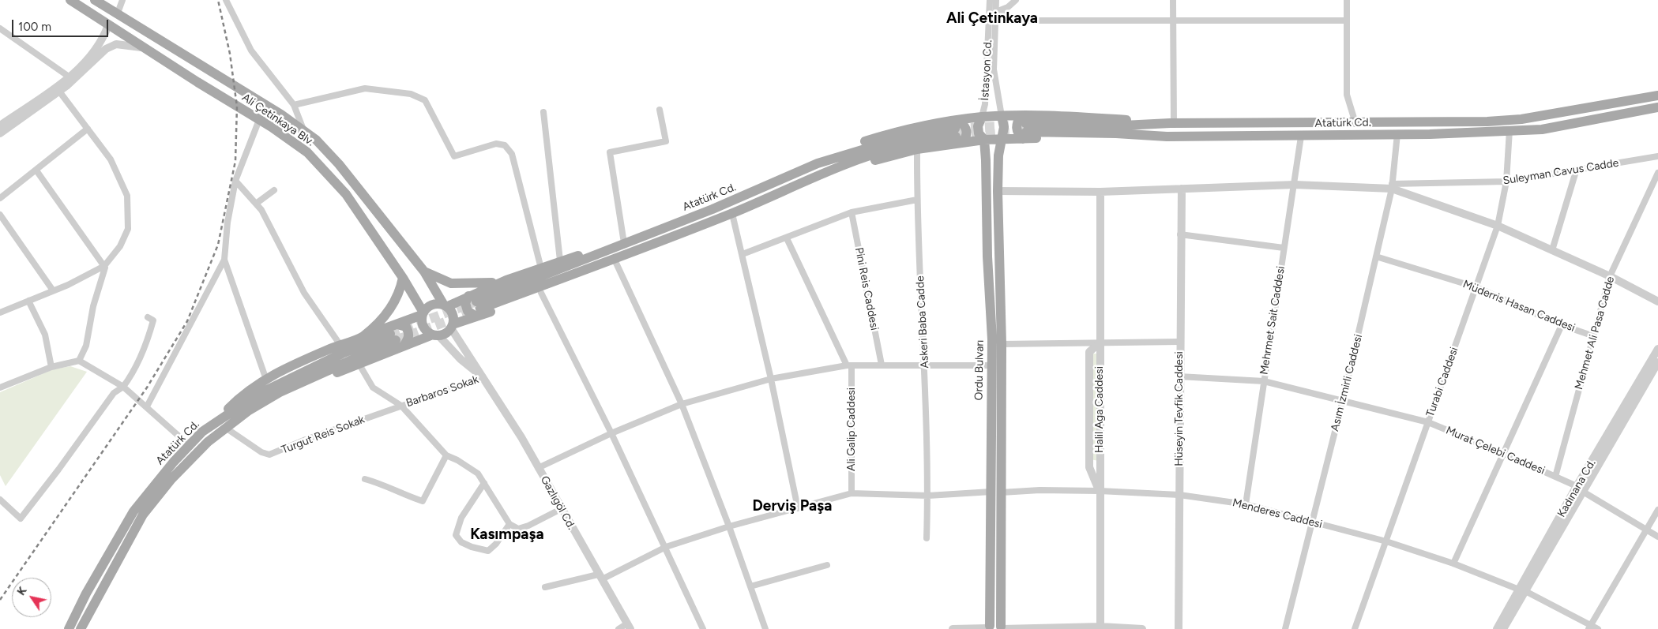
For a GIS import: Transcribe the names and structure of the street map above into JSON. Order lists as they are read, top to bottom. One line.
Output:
{"streets":{"main road":["Ali Çetinkaya Blv.","Atatürk Cd.","Ordu Bulvarı"],"street":["İstasyon Cd.","Suleyman Cavus Cadde","Pini Reis Caddesi","Müderris Hasan Caddesi","Mehrmet Sait Caddesi","Askeri Baba Cadde","Mehmet Ali Pasa Cadde","Turabi Caddesi","Asım İzmirli Caddesi","Barbaros Sokak","Hüseyin Tevfik Caddesi","Halil Aga Caddesi","Ali Galip Caddesi","Turgut Reis Sokak","Murat Çelebi Caddesi","Kadınana Cd.","Gazlıgöl Cd.","Menderes Caddesi"]},"crossings":[["İstasyon Cd.","Ordu Bulvarı"],["Ali Çetinkaya Blv.","Gazlıgöl Cd."],["Atatürk Cd.","Mehrmet Sait Caddesi"],["Atatürk Cd.","Turabi Caddesi"],["Atatürk Cd.","Asım İzmirli Caddesi"],["Atatürk Cd.","Turgut Reis Sokak"],["Suleyman Cavus Cadde","Turabi Caddesi"],["Suleyman Cavus Cadde","Asım İzmirli Caddesi"],["Müderris Hasan Caddesi","Mehmet Ali Pasa Cadde"],["Müderris Hasan Caddesi","Turabi Caddesi"],["Müderris Hasan Caddesi","Asım İzmirli Caddesi"],["Mehrmet Sait Caddesi","Murat Çelebi Caddesi"],["Mehrmet Sait Caddesi","Menderes Caddesi"],["Askeri Baba Cadde","Menderes Caddesi"],["Mehmet Ali Pasa Cadde","Murat Çelebi Caddesi"],["Ordu Bulvarı","Menderes Caddesi"],["Turabi Caddesi","Murat Çelebi Caddesi"],["Turabi Caddesi","Menderes Caddesi"],["Asım İzmirli Caddesi","Murat Çelebi Caddesi"],["Asım İzmirli Caddesi","Menderes Caddesi"],["Barbaros Sokak","Turgut Reis Sokak"],["Barbaros Sokak","Gazlıgöl Cd."],["Hüseyin Tevfik Caddesi","Murat Çelebi Caddesi"],["Hüseyin Tevfik Caddesi","Menderes Caddesi"],["Halil Aga Caddesi","Menderes Caddesi"],["Ali Galip Caddesi","Menderes Caddesi"],["Murat Çelebi Caddesi","Kadınana Cd."],["Kadınana Cd.","Menderes Caddesi"],["Gazlıgöl Cd.","Menderes Caddesi"]],"districts":["Ali Çetinkaya","Derviş Paşa","Kasımpaşa"],"scale_bar":"100 m","north":"top left"}
